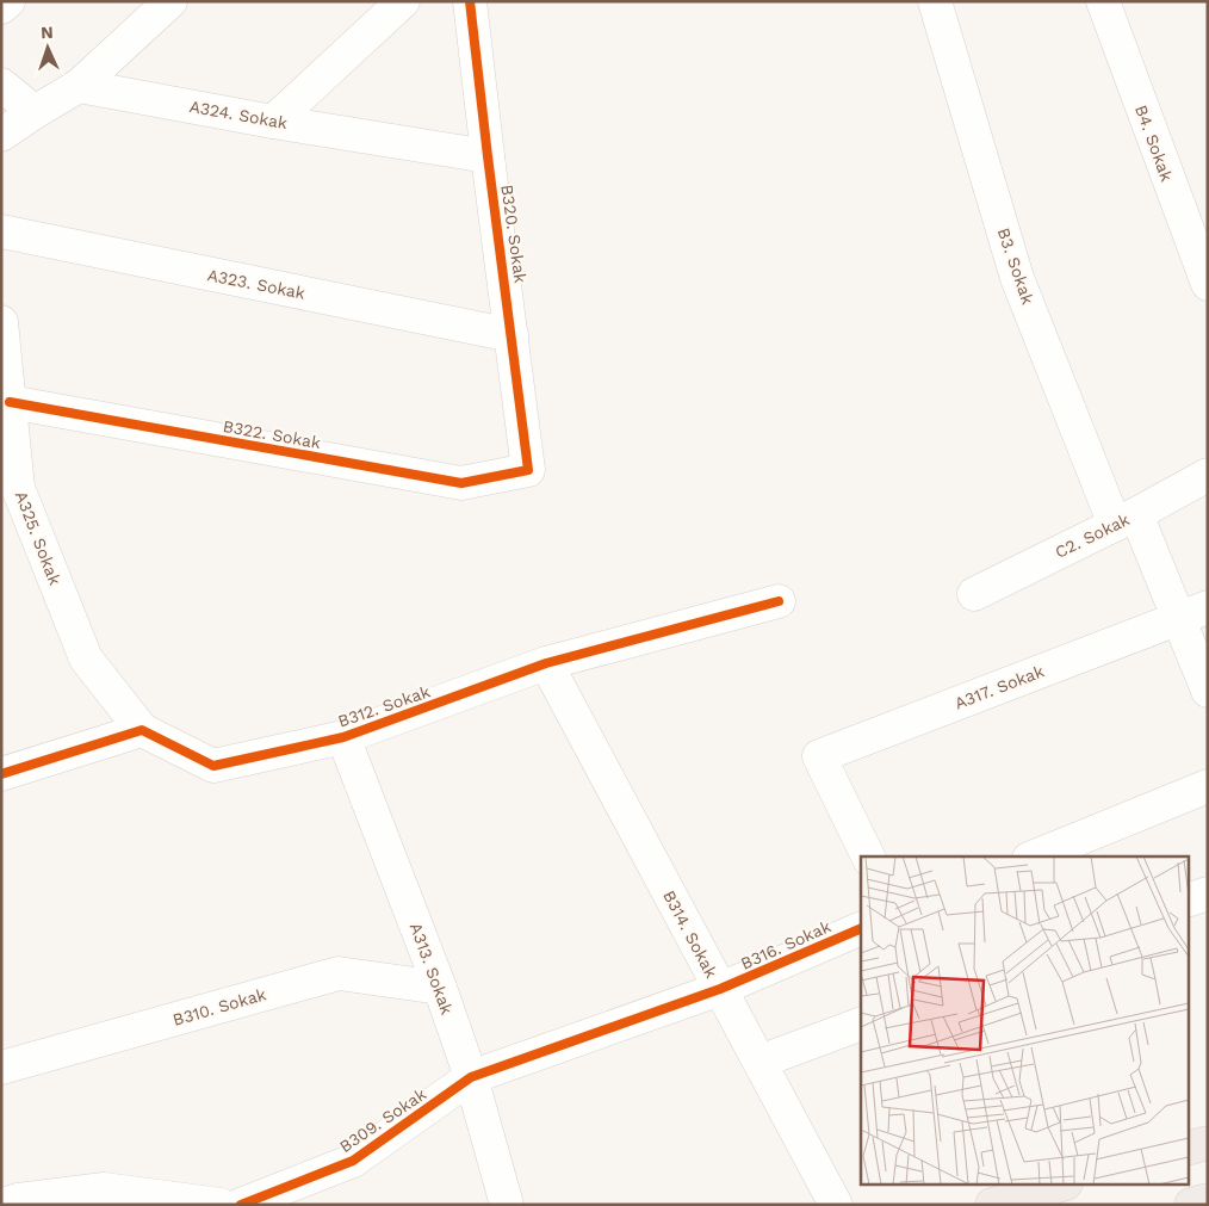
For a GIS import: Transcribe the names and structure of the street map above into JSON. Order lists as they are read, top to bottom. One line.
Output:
{"streets":{"street":["A324. Sokak","B4. Sokak","B320. Sokak","B3. Sokak","A323. Sokak","B322. Sokak","C2. Sokak","A325. Sokak","A317. Sokak","B312. Sokak","B314. Sokak","B316. Sokak","A313. Sokak","B310. Sokak","B309. Sokak"]},"crossings":[["A324. Sokak","B320. Sokak"],["B320. Sokak","A323. Sokak"],["B320. Sokak","B322. Sokak"],["B3. Sokak","C2. Sokak"],["B3. Sokak","A317. Sokak"],["B322. Sokak","A325. Sokak"],["A325. Sokak","B312. Sokak"],["B312. Sokak","B314. Sokak"],["B312. Sokak","A313. Sokak"],["B314. Sokak","B316. Sokak"],["B316. Sokak","A313. Sokak"],["B316. Sokak","B309. Sokak"],["A313. Sokak","B310. Sokak"],["A313. Sokak","B309. Sokak"]],"north":"top"}
